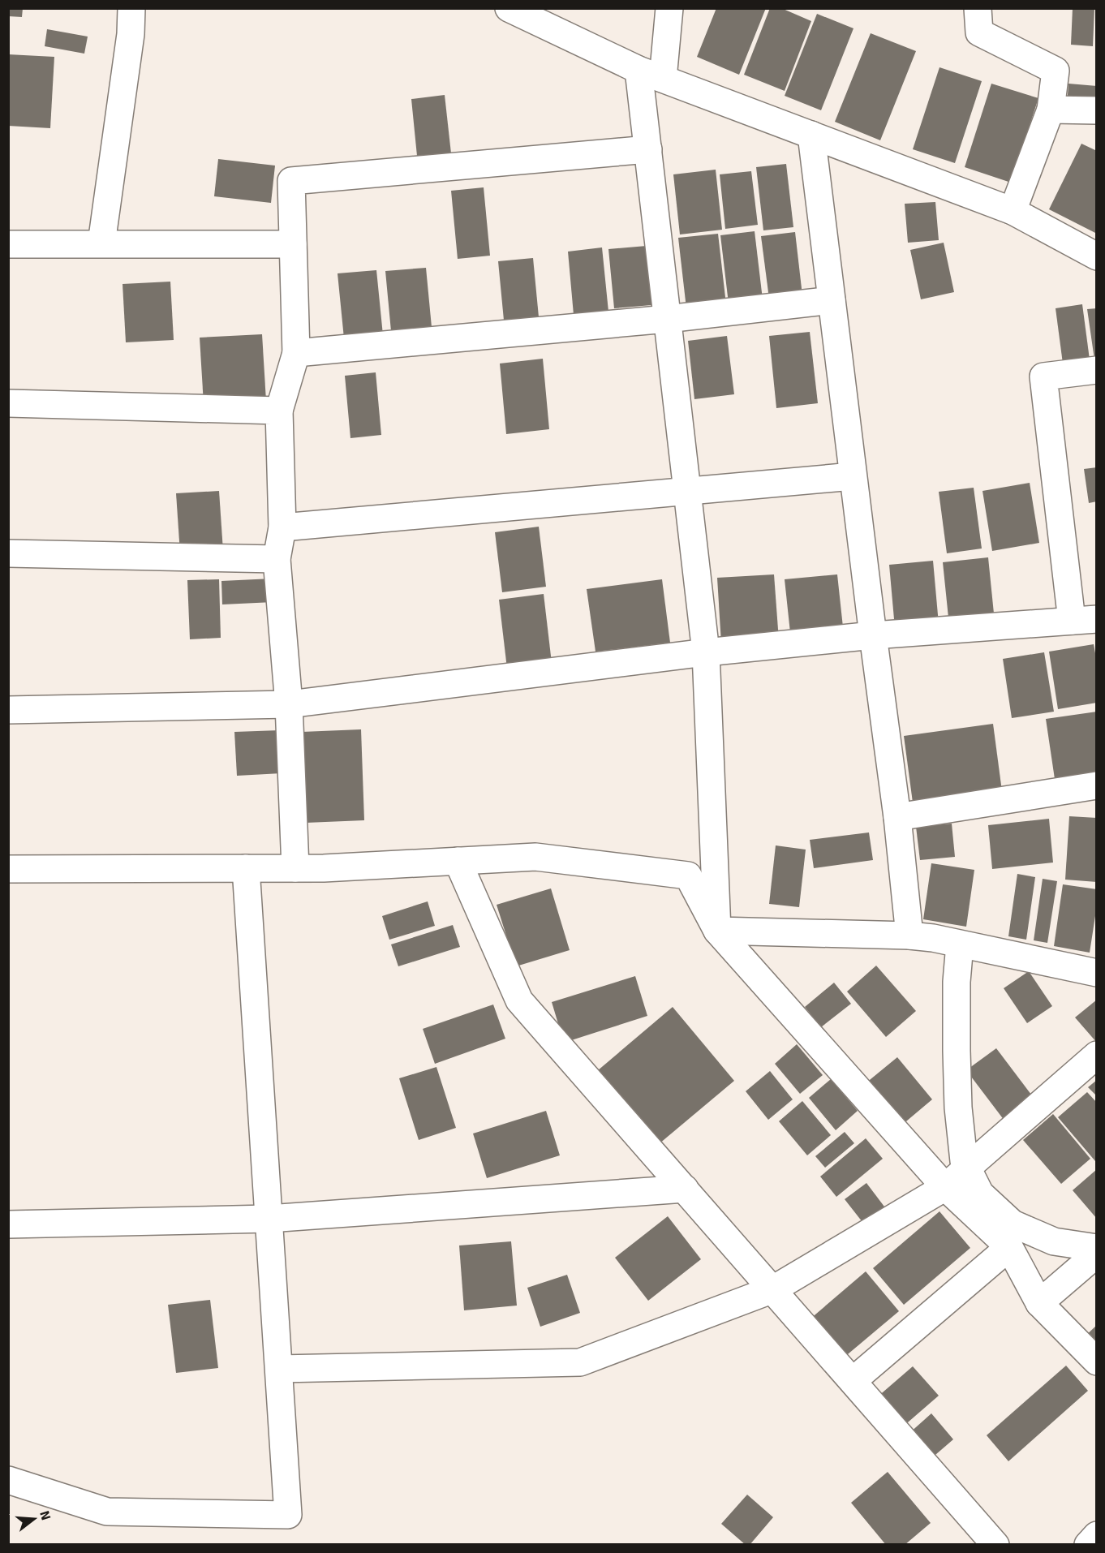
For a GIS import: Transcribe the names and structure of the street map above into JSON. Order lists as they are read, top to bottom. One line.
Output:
{"north":"right"}
